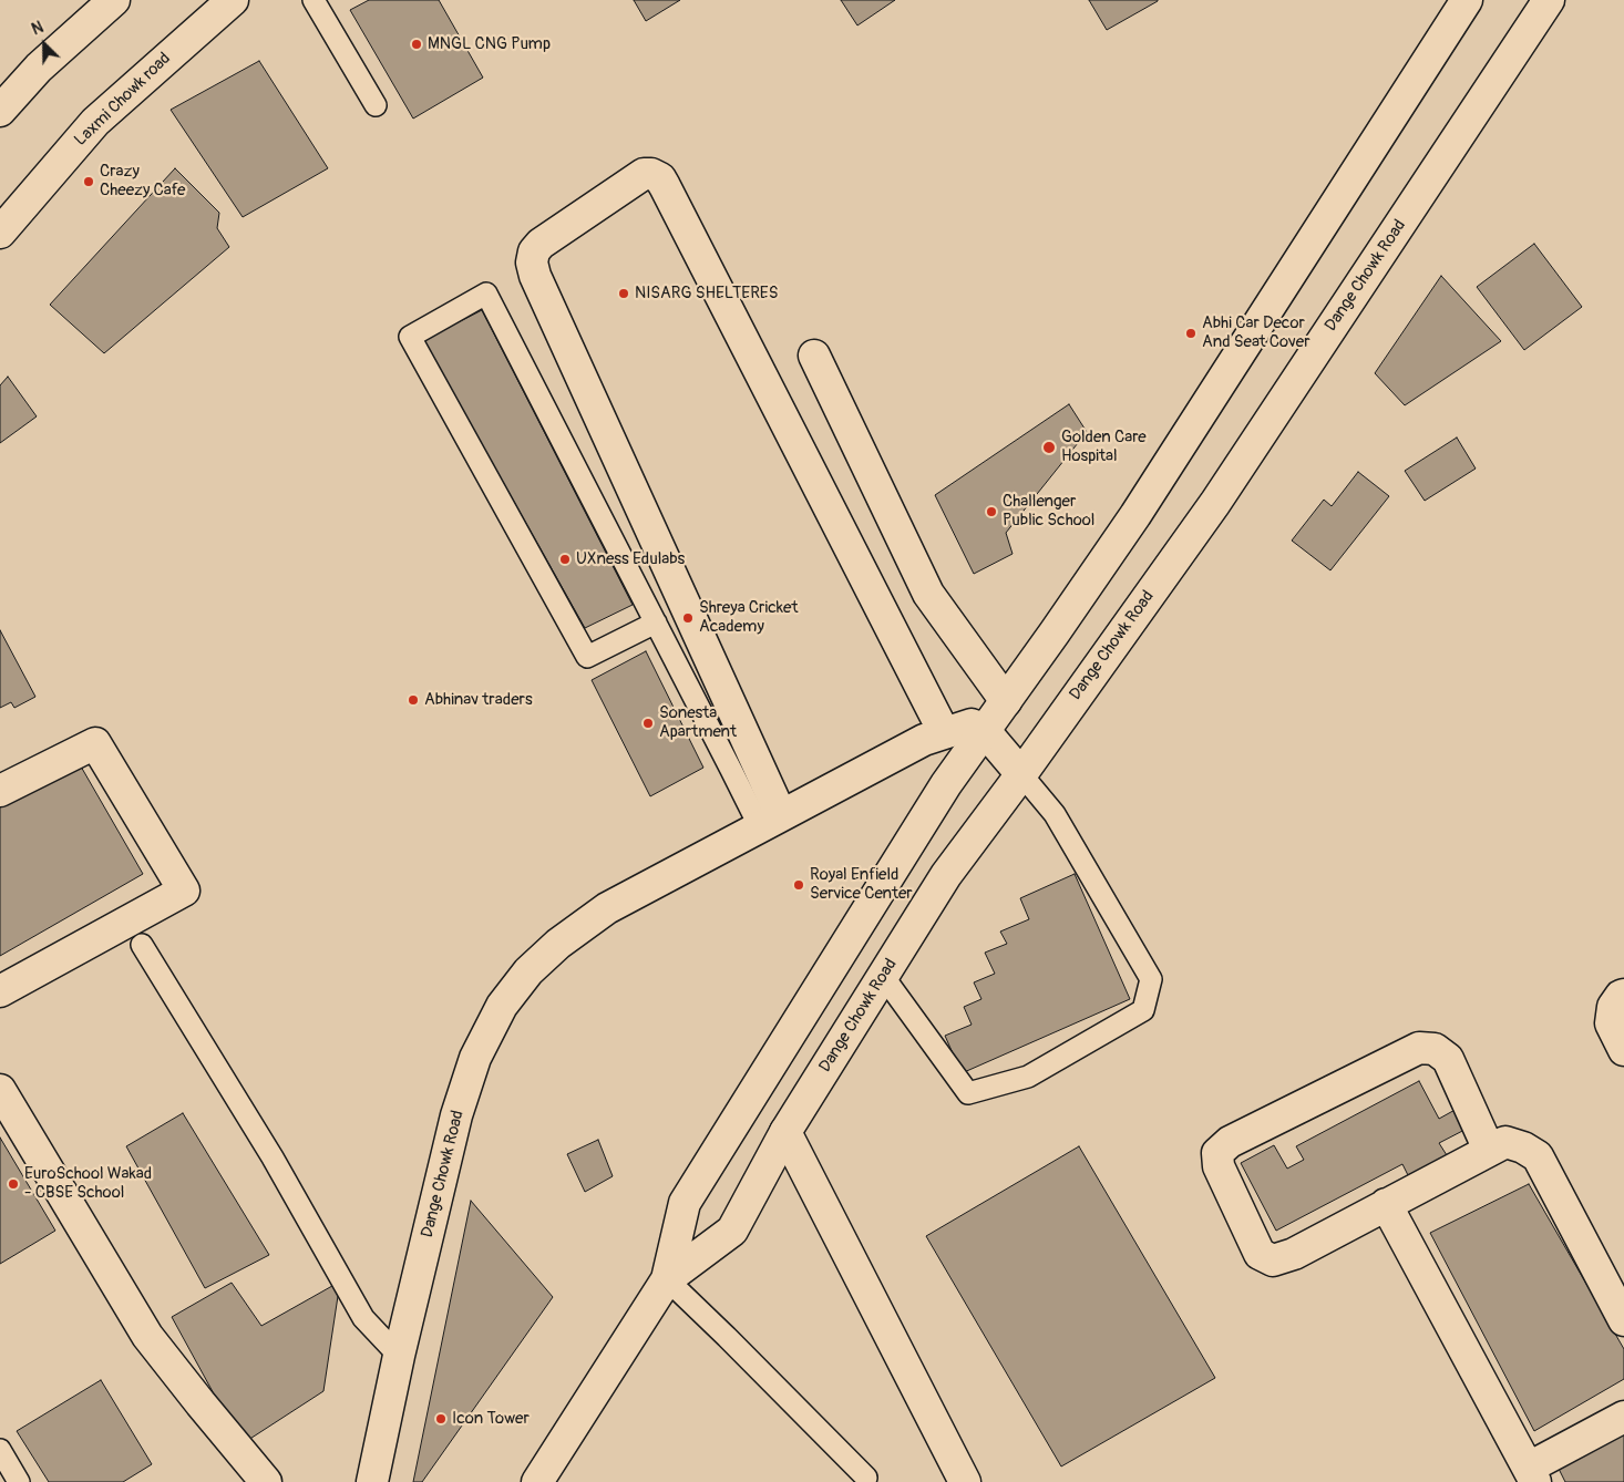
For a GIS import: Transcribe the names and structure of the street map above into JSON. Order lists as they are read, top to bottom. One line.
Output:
{"streets":{"street":["Laxmi Chowk road","Dange Chowk Road"]},"places":["MNGL CNG Pump","Crazy Cheezy Cafe","NISARG SHELTERES","Abhi Car Decor And Seat Cover","Golden Care Hospital","Challenger Public School","UXness Edulabs","Shreya Cricket Academy","Abhinav traders","Sonesta Apartment","Royal Enfield Service Center","EuroSchool Wakad - CBSE School","Icon Tower"],"north":"top left"}
